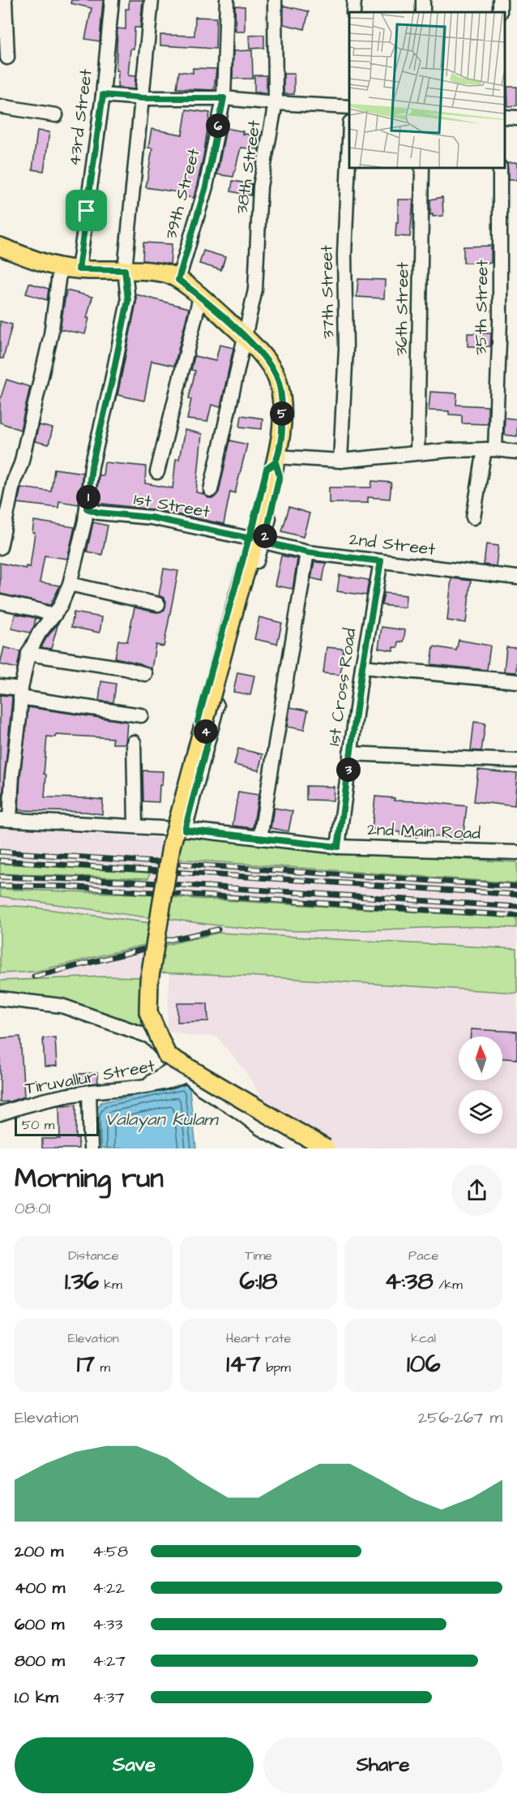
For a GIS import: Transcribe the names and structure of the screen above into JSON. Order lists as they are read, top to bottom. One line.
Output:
{"streets":{"street":["43rd Street","38th Street","39th Street","37th Street","35th Street","36th Street","1st Street","2nd Street","1st Cross Road","2nd Main Road","Tiruvallur Street"]},"crossings":[["2nd Street","1st Cross Road"],["1st Cross Road","2nd Main Road"]],"water":["Valayan Kulam"],"scale_bar":"50 m","north":"top","page":{"pins":["6","5","1","2","4","3"],"scale":"50 m","heading":["Morning run","08:01"],"stats":[["Distance","1.36 km"],["Time","6:18"],["Pace","4:38 /km"],["Elevation","17 m"],["Heart rate","147 bpm"],["kcal","106"]],"chart":["Elevation","256–267 m"],"list":[{"name":"200 m","note":"4:58"},{"name":"400 m","note":"4:22"},{"name":"600 m","note":"4:33"},{"name":"800 m","note":"4:27"},{"name":"1.0 km","note":"4:37"}],"buttons":["Save","Share"]}}
